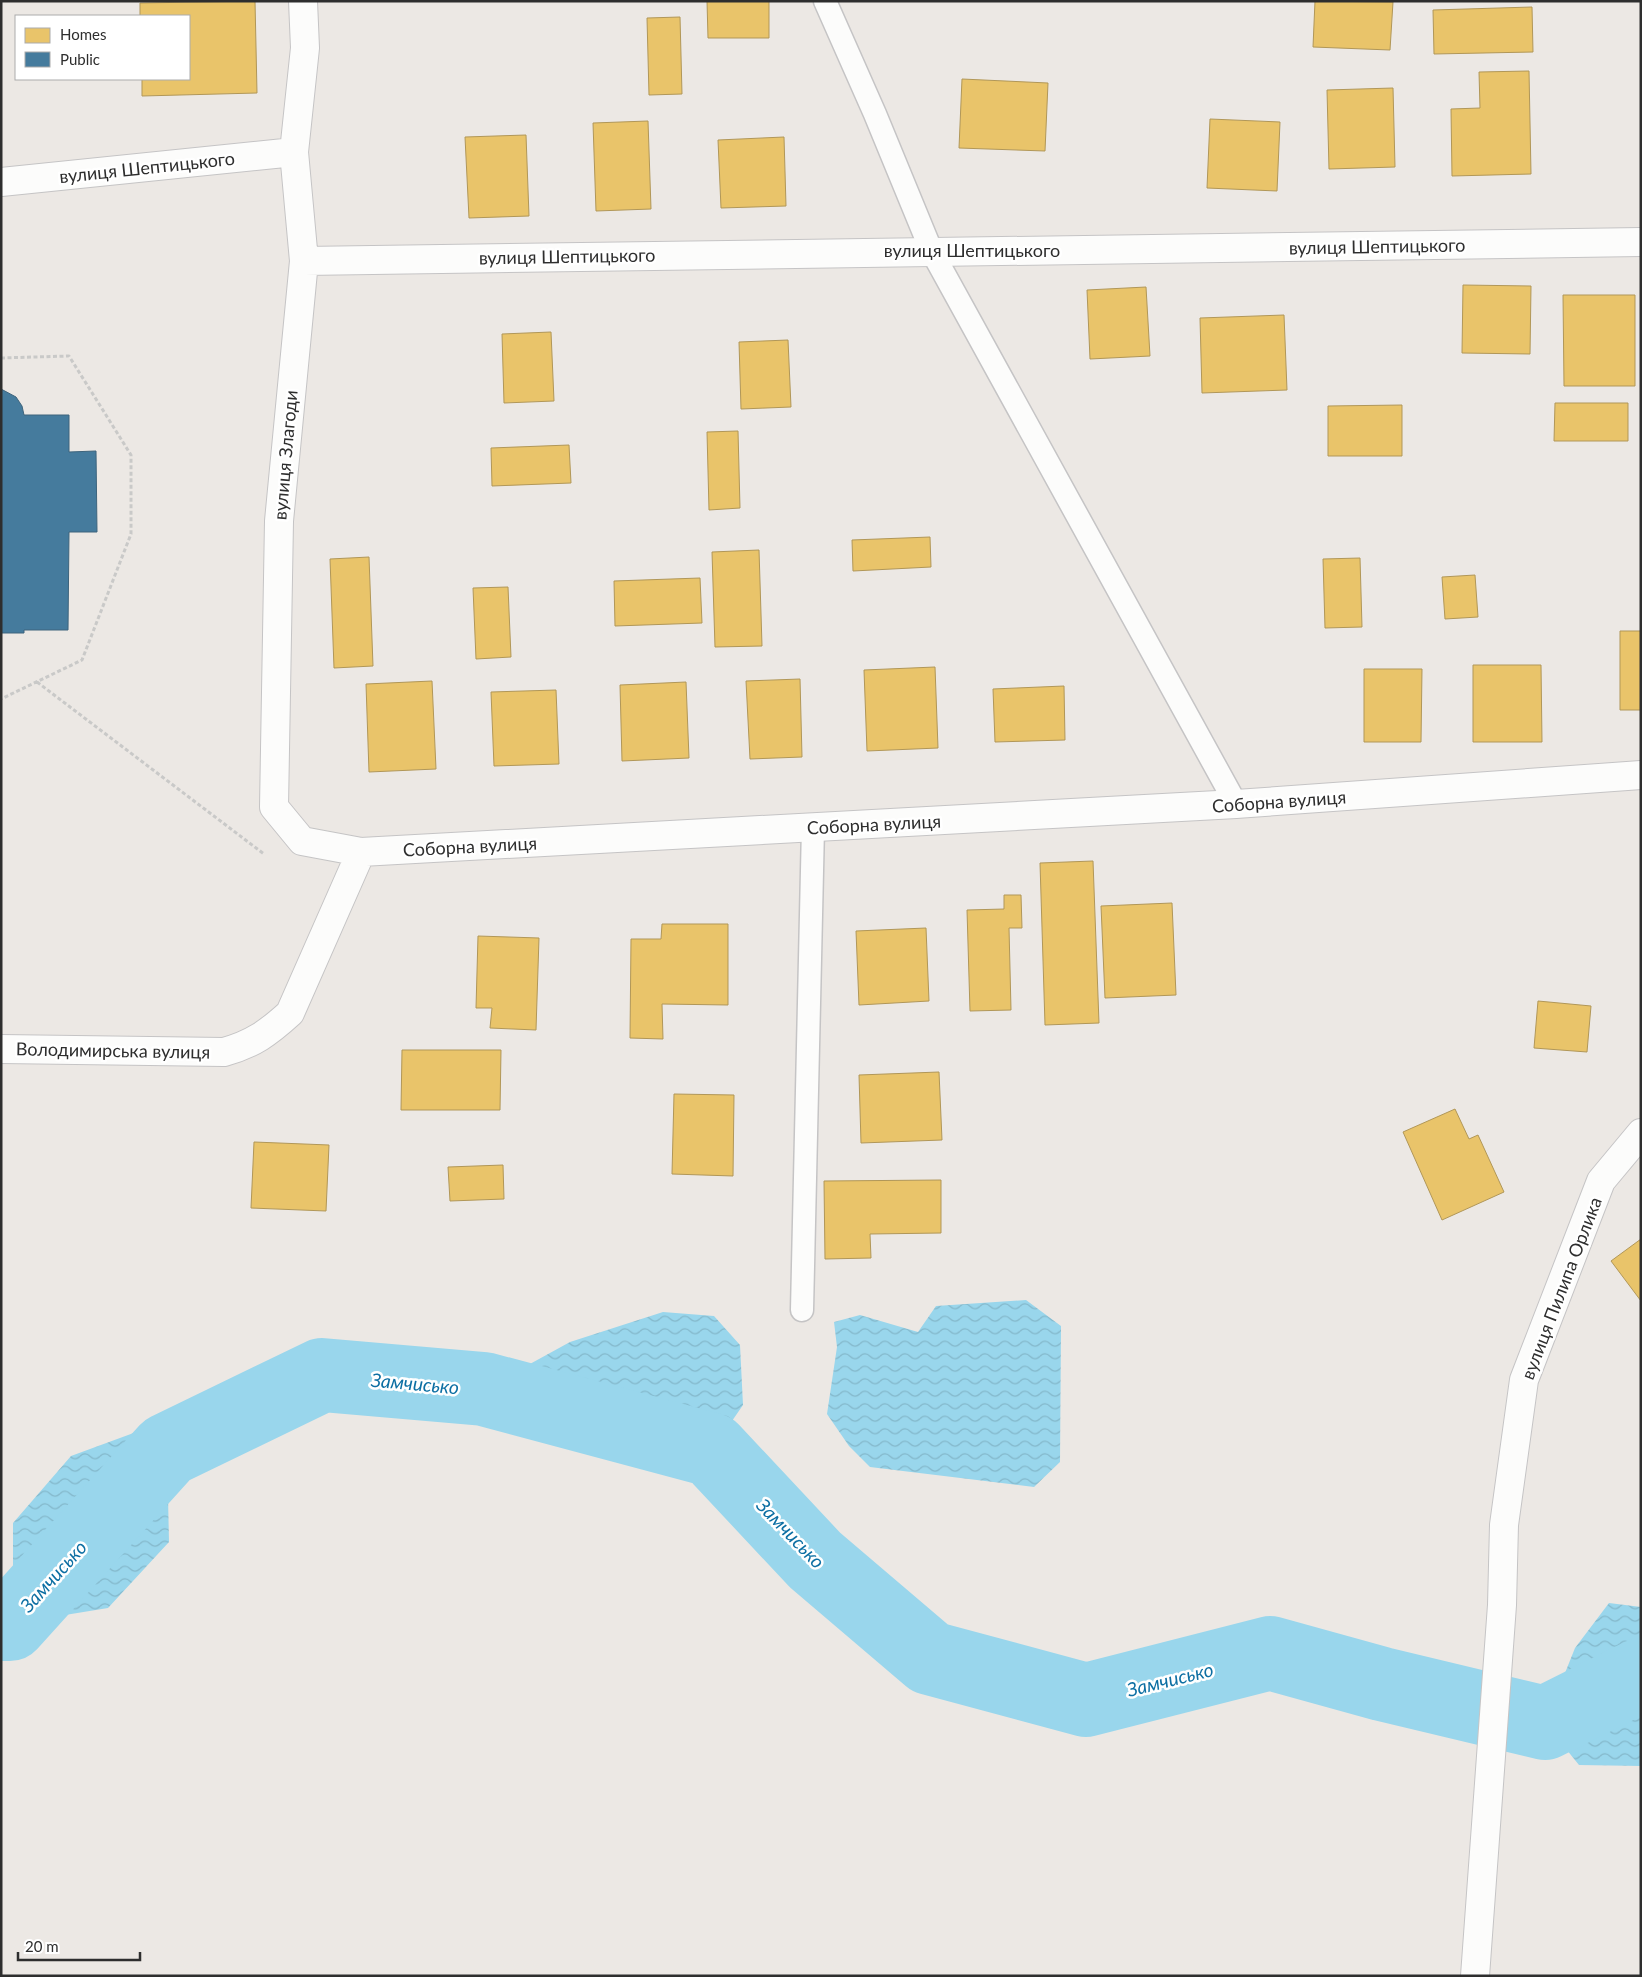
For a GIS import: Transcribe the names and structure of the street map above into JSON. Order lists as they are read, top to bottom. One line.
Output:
{"streets":{"street":["вулиця Шептицького","вулиця Злагоди","Соборна вулиця","Володимирська вулиця","вулиця Пилипа Орлика"]},"crossings":[["вулиця Шептицького","вулиця Злагоди"],["вулиця Злагоди","Соборна вулиця"],["вулиця Злагоди","Володимирська вулиця"],["Соборна вулиця","Володимирська вулиця"]],"water":["Замчисько"],"legend":["Homes","Public"],"scale_bar":"20 m"}
